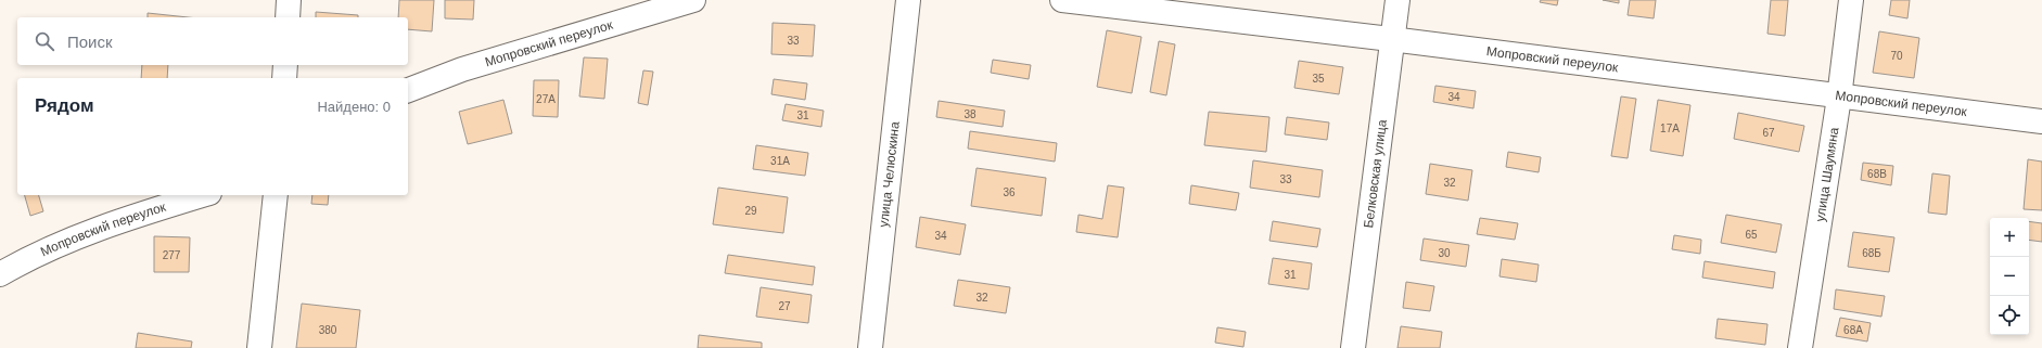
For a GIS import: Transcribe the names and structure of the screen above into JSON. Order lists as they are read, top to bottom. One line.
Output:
{"streets":{"street":["Мопровский переулок","улица Челюскина","Белковская улица","улица Шаумяна"]},"crossings":[["Мопровский переулок","Белковская улица"],["Мопровский переулок","улица Шаумяна"]],"house_numbers":["33","70","35","34","27А","38","31","17А","67","31А","68В","33","32","36","29","65","34","30","68Б","277","31","32","27","380","68А"],"page":{"search":"Поиск","heading":["Рядом","Найдено: 0"],"map_buttons":["+","−"]}}
